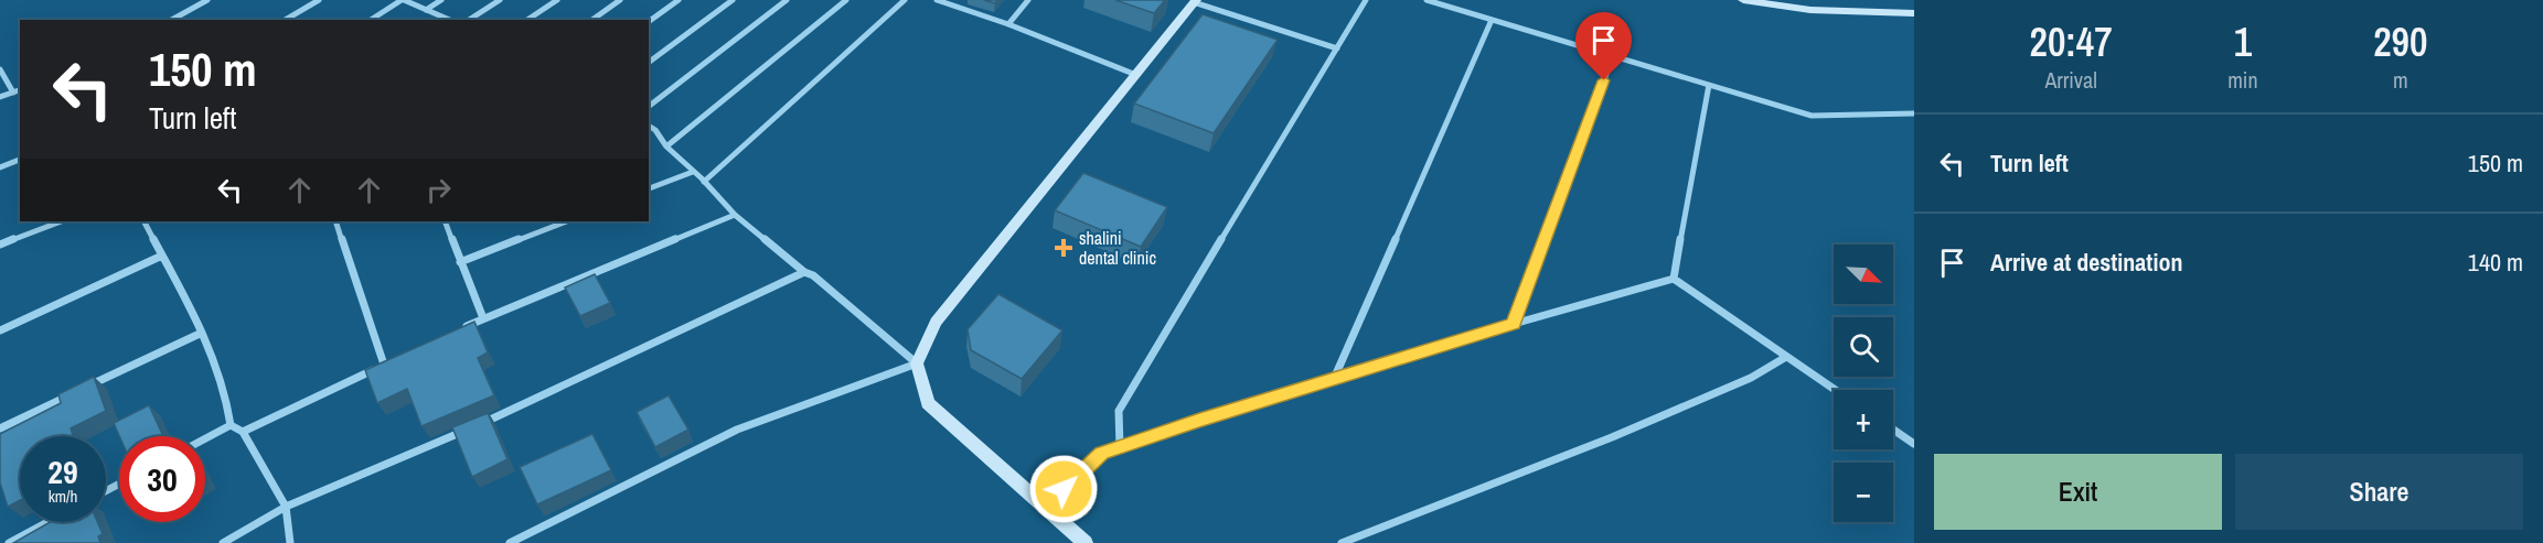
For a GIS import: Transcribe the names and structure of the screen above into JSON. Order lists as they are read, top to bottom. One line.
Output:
{"places":{"health":["shalini dental clinic"]},"north":"bottom right","page":{"eta":["20:47","Arrival","1","min","290","m"],"turn":["150 m","Turn left"],"list":[{"name":"Turn left","value":"150 m"},{"name":"Arrive at destination","value":"140 m"}],"map_buttons":["+","−"],"speed":"29 km/h","limit":"30","buttons":["Exit","Share"]}}
